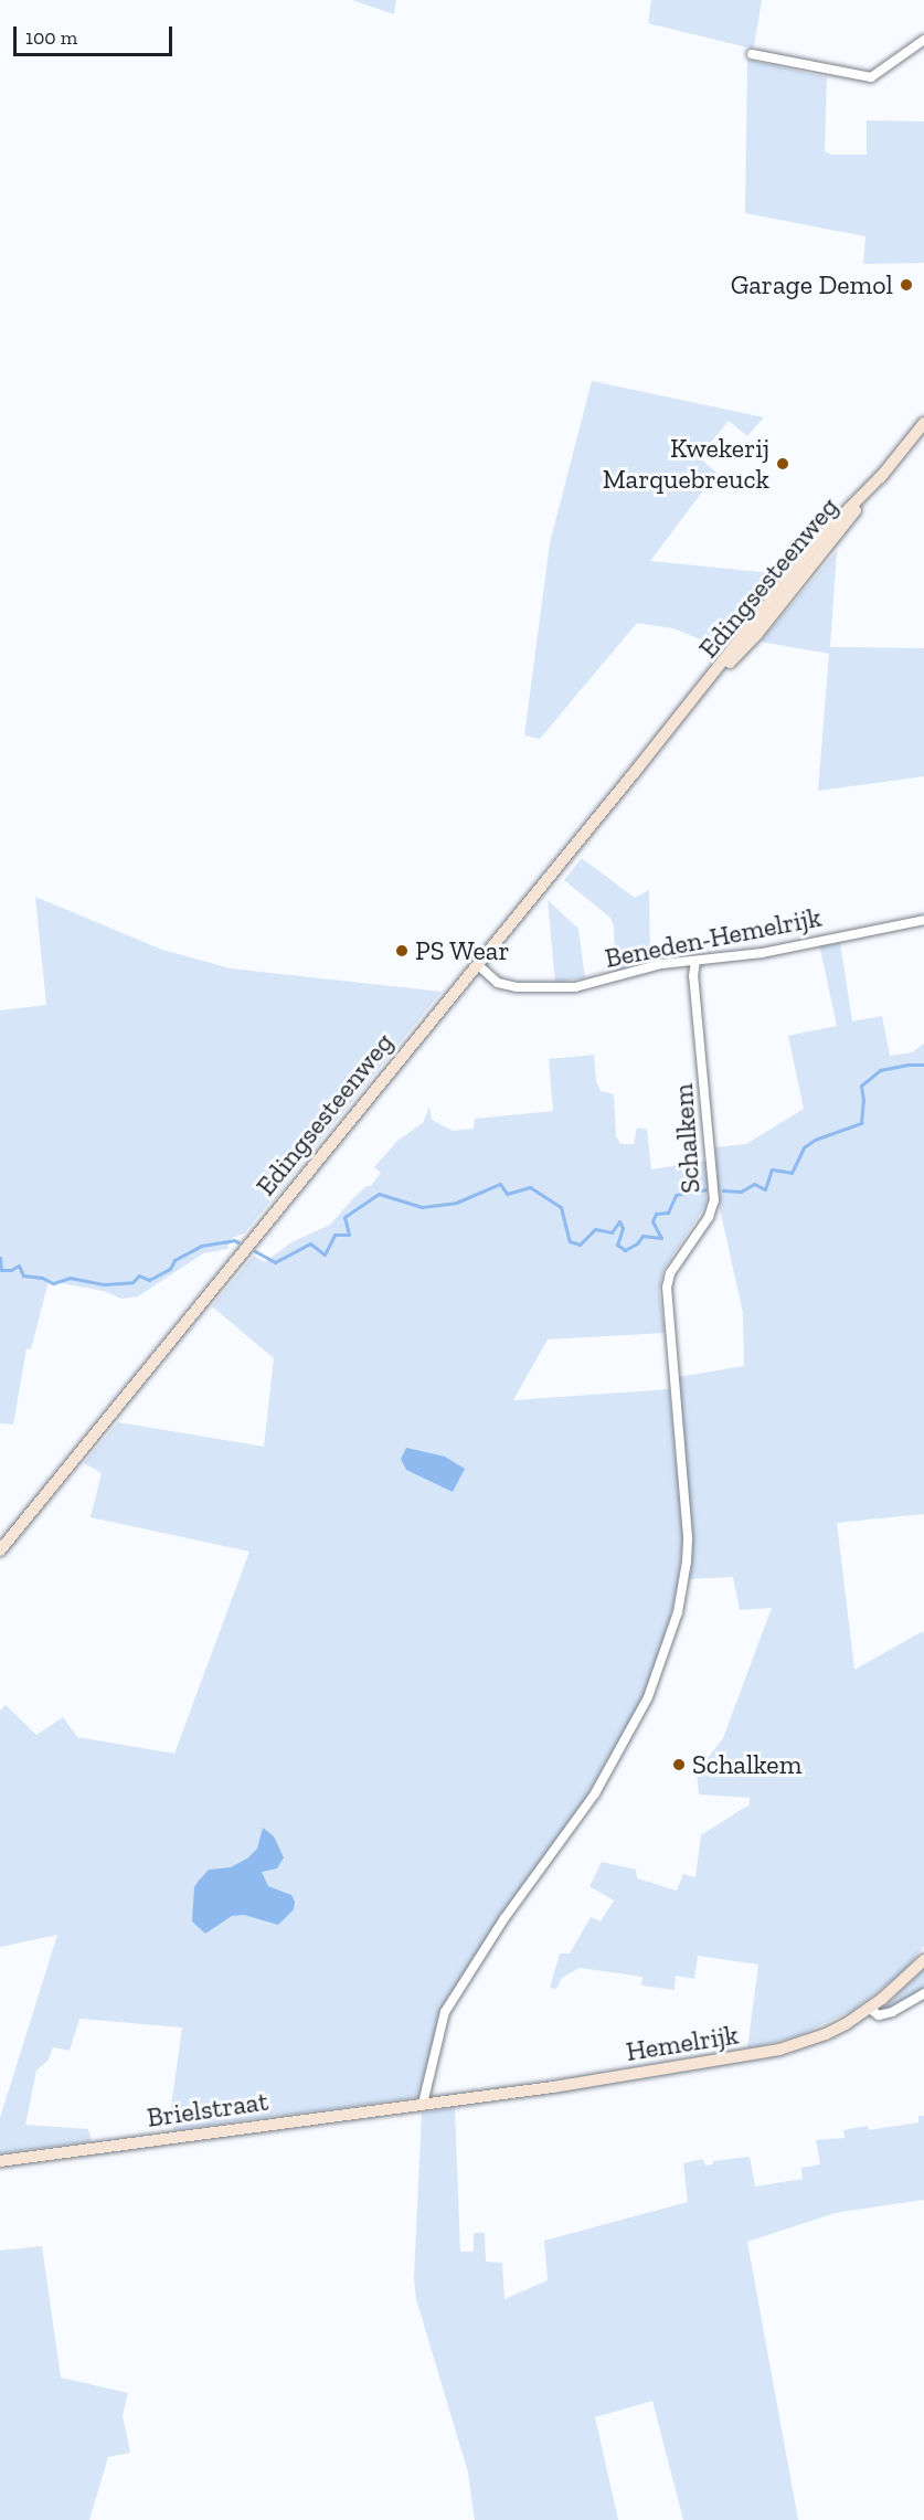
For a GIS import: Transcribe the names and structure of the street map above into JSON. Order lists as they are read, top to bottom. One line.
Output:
{"streets":{"main road":["Edingsesteenweg","Hemelrijk","Brielstraat"],"street":["Beneden-Hemelrijk","Schalkem"]},"crossings":[["Edingsesteenweg","Beneden-Hemelrijk"],["Beneden-Hemelrijk","Schalkem"],["Schalkem","Hemelrijk"],["Schalkem","Brielstraat"],["Hemelrijk","Brielstraat"]],"places":["Garage Demol","Kwekerij Marquebreuck","PS Wear","Schalkem"],"scale_bar":"100 m"}
